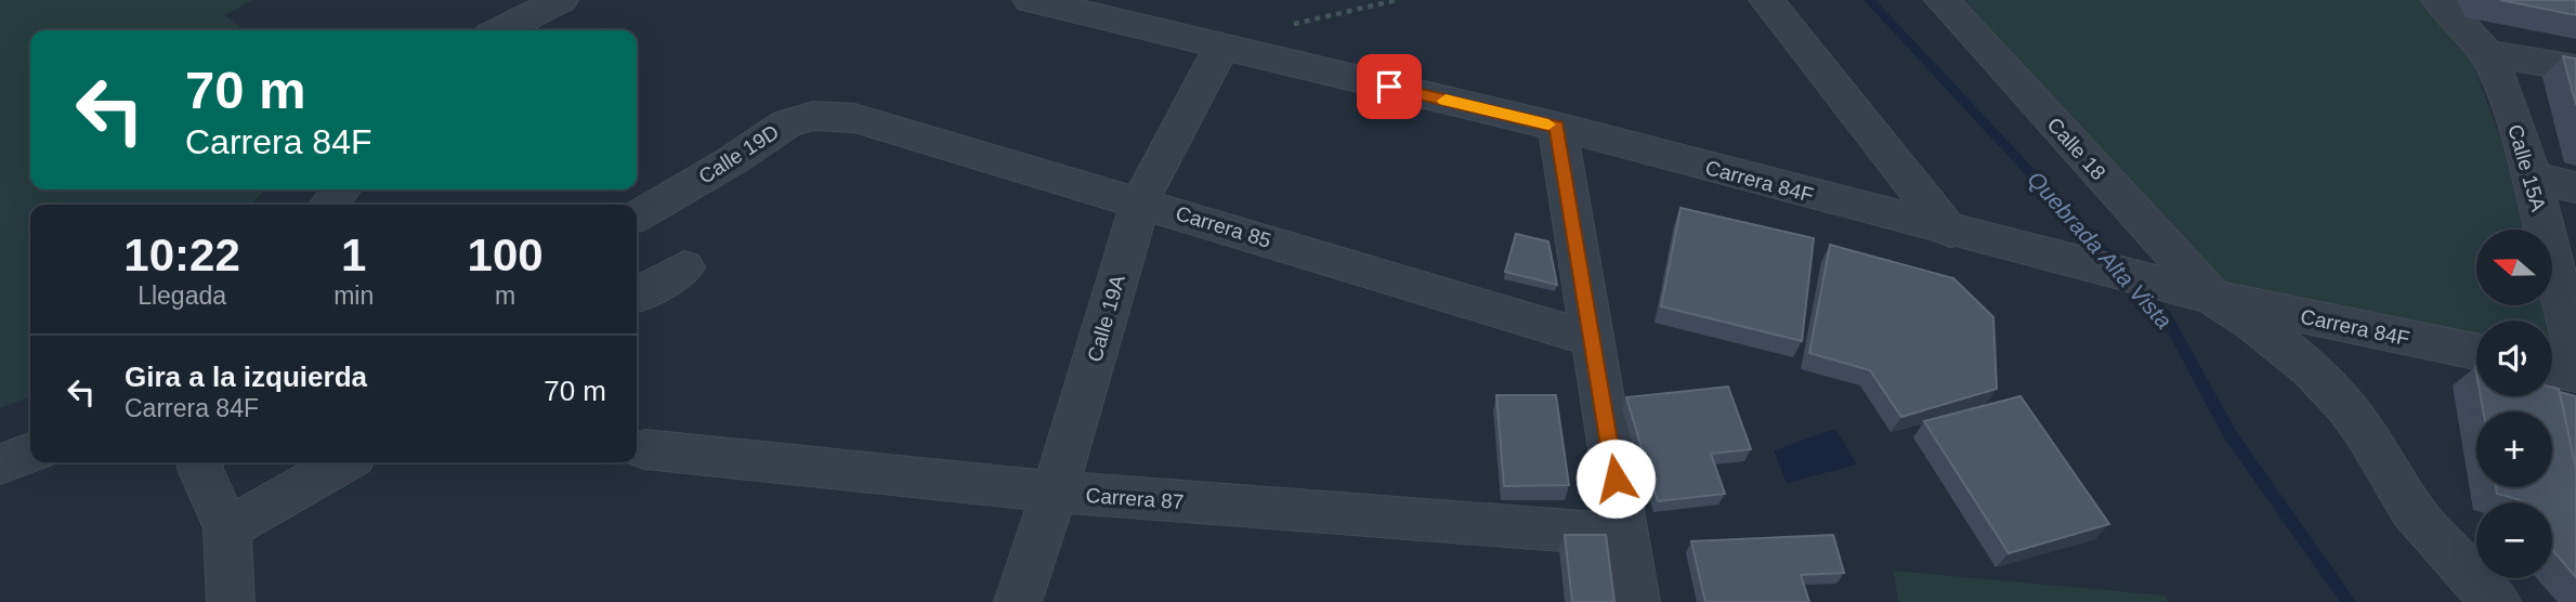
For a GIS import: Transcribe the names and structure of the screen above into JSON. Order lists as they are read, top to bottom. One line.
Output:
{"streets":{"street":["Calle 18","Calle 19D","Calle 15A","Carrera 84F","Carrera 85","Calle 19A","Carrera 87"]},"crossings":[["Calle 18","Carrera 84F"],["Calle 19D","Carrera 85"],["Carrera 84F","Calle 19A"],["Carrera 85","Calle 19A"],["Calle 19A","Carrera 87"]],"water":["Quebrada Alta Vista"],"north":"left","page":{"turn":["70 m","Carrera 84F"],"eta":["10:22","Llegada","1","min","100","m"],"map_buttons":["+","−"],"list":[{"name":"Gira a la izquierda","note":"Carrera 84F","value":"70 m"}]}}
